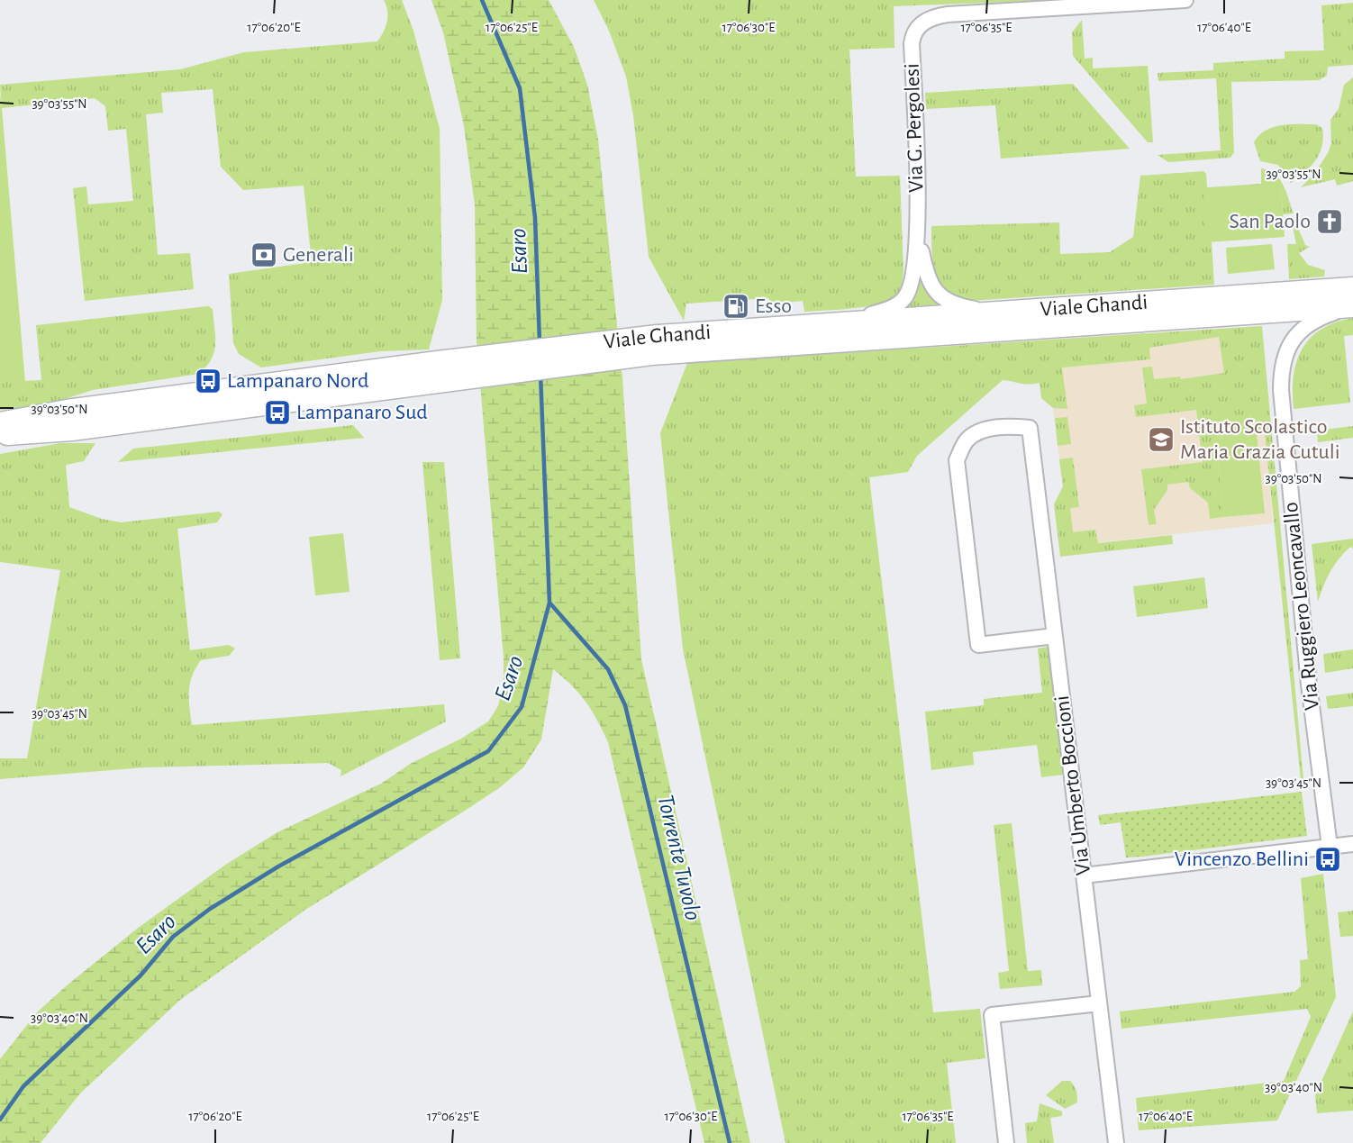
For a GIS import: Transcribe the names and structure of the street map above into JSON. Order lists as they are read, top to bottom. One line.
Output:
{"streets":{"main road":["Viale Ghandi"],"street":["Via G. Pergolesi","Via Ruggiero Leoncavallo","Via Umberto Boccioni"]},"crossings":[["Viale Ghandi","Via Ruggiero Leoncavallo"]],"water":["Esaro","Torrente Tuvolo"],"places":{"church":["San Paolo"],"bank":["Generali"],"fuel station":["Esso"],"bus stop":["Lampanaro Nord","Lampanaro Sud","Vincenzo Bellini"],"school or university":["Istituto Scolastico Maria Grazia Cutuli"]},"coordinates":["17°06'20\"E","17°06'25\"E","17°06'30\"E","17°06'35\"E","17°06'40\"E","39°03'55\"N","39°03'50\"N","39°03'45\"N","39°03'40\"N"]}
